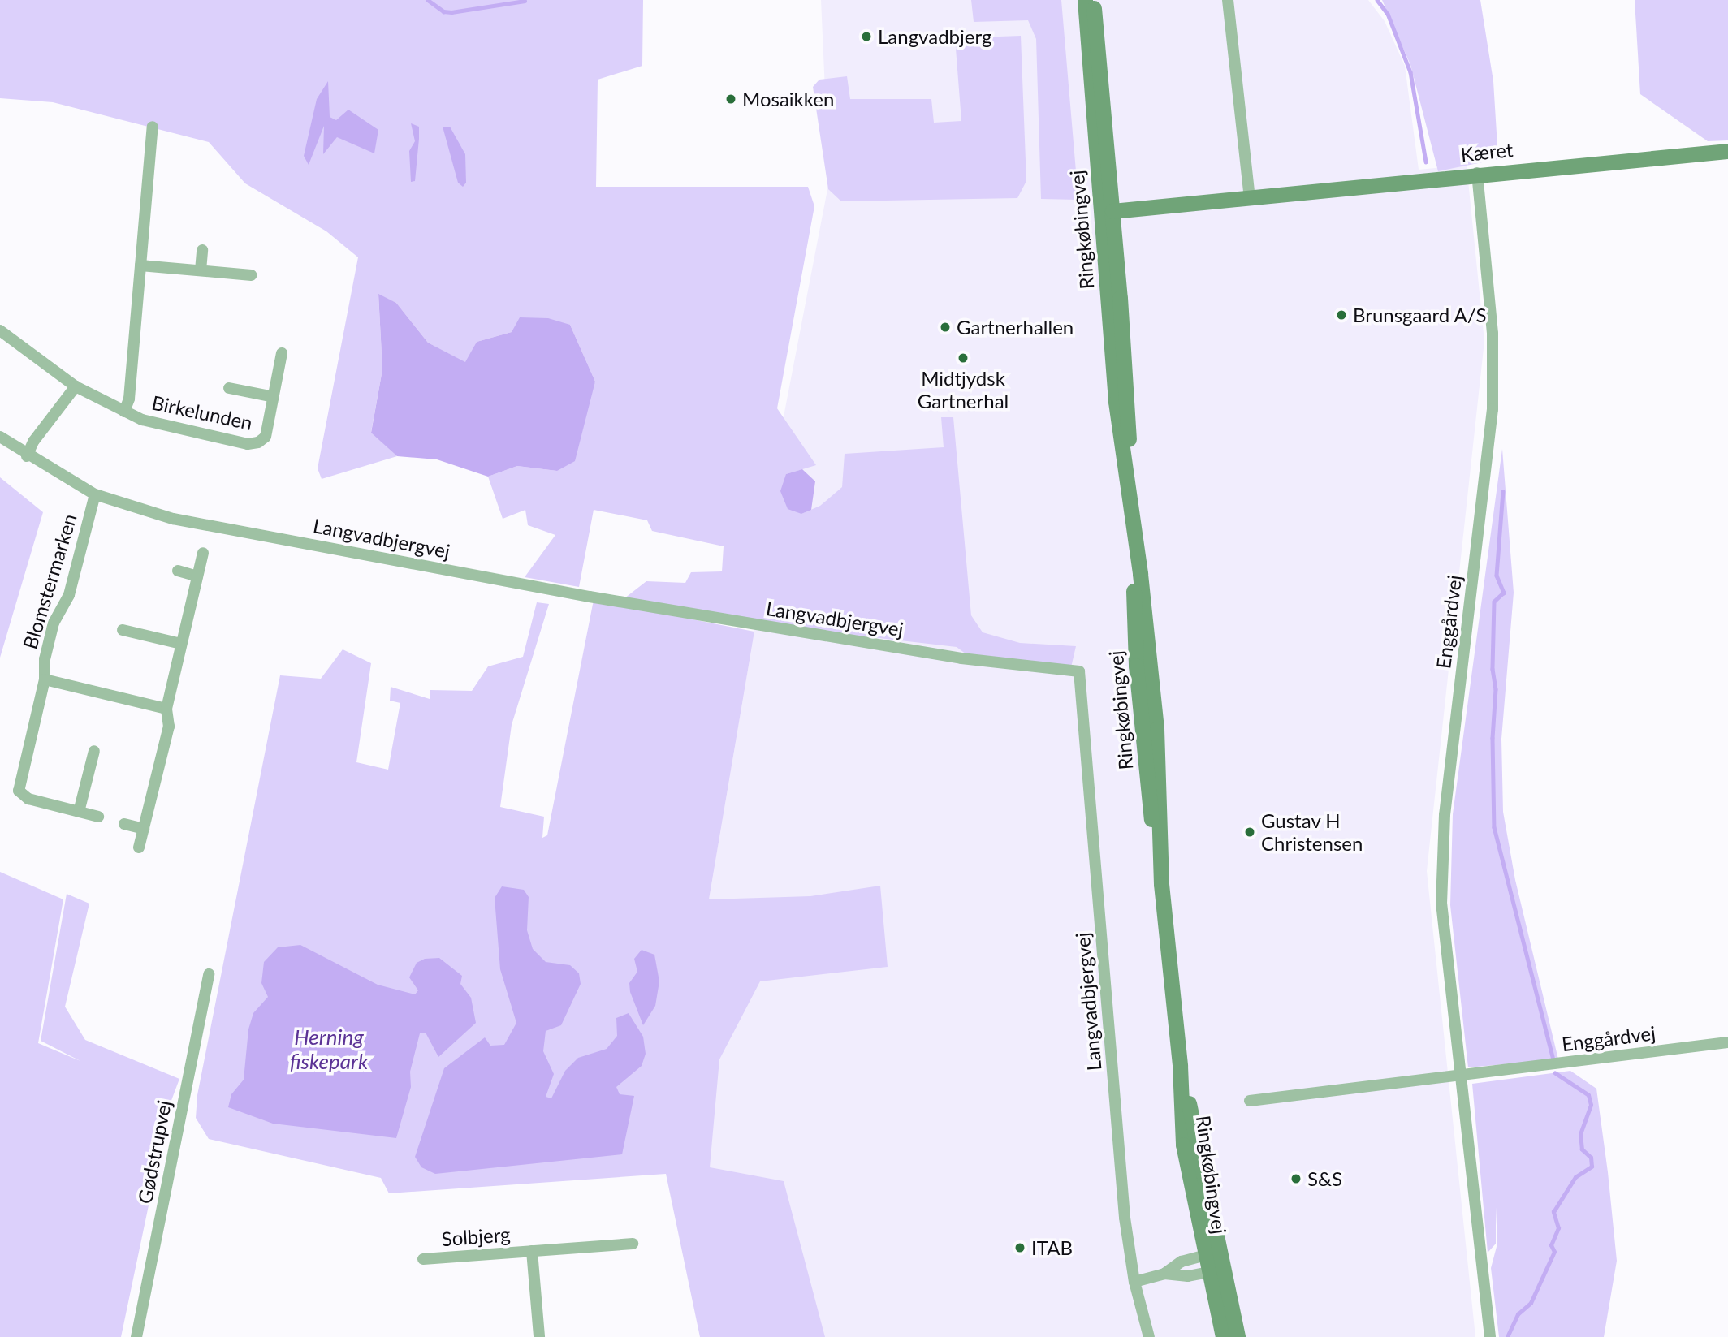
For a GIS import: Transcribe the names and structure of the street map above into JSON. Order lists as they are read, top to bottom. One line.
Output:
{"streets":{"street":["Kæret","Ringkøbingvej","Birkelunden","Langvadbjergvej","Blomstermarken","Enggårdvej","Gødstrupvej","Solbjerg"]},"crossings":[["Kæret","Ringkøbingvej"],["Kæret","Enggårdvej"],["Langvadbjergvej","Blomstermarken"]],"water":["Herning fiskepark"],"places":["Langvadbjerg","Mosaikken","Brunsgaard A/S","Gartnerhallen","Midtjydsk Gartnerhal","Gustav H Christensen","S&S","ITAB"]}
